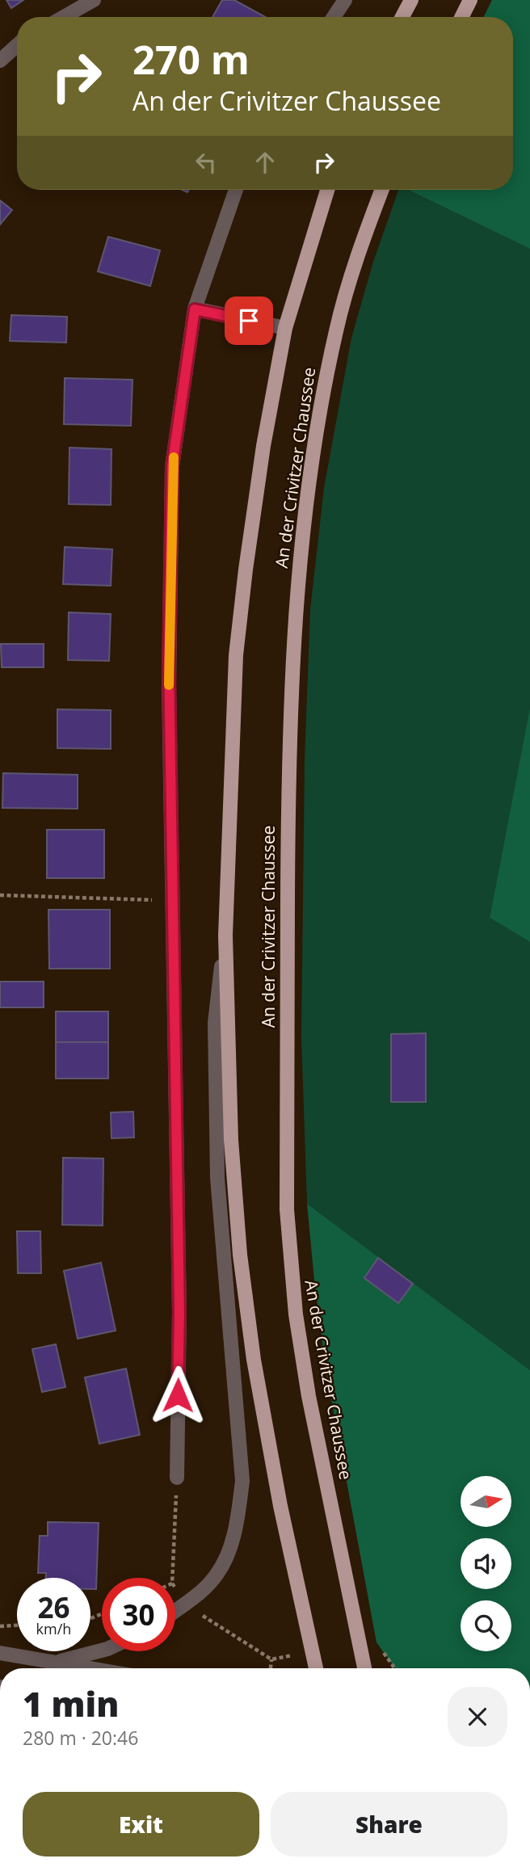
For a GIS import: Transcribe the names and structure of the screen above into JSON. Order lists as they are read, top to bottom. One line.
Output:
{"streets":{"main road":["An der Crivitzer Chaussee"]},"north":"right","page":{"turn":["270 m","An der Crivitzer Chaussee"],"speed":"26 km/h","limit":"30","heading":["1 min","280 m · 20:46"],"buttons":["Exit","Share"]}}
